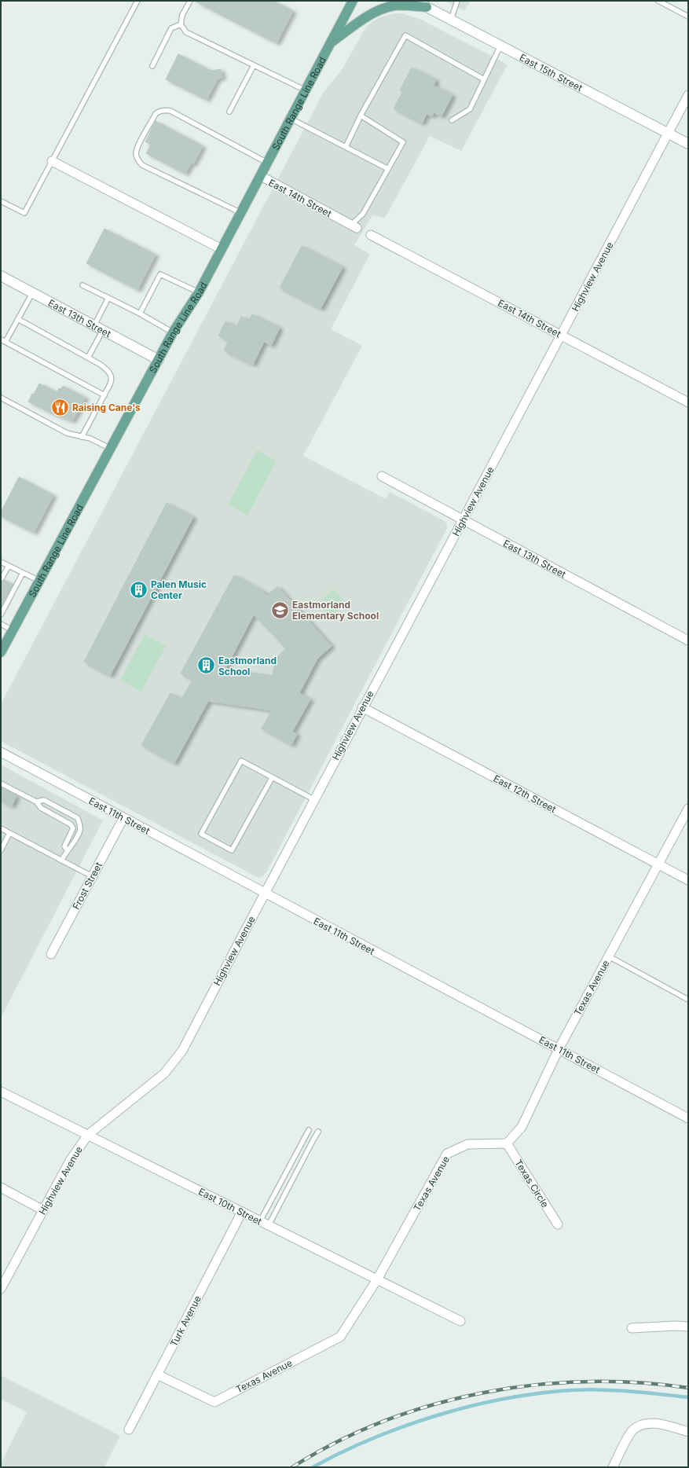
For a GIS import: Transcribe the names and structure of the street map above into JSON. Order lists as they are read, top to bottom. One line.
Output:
{"streets":{"main road":["East 15th Street","South Range Line Road","East 13th Street"],"street":["East 14th Street","Highview Avenue","East 12th Street","East 11th Street","Frost Street","Texas Avenue","Texas Circle","East 10th Street","Turk Avenue"]},"crossings":[["East 15th Street","Highview Avenue"],["South Range Line Road","East 14th Street"],["South Range Line Road","East 13th Street"],["East 14th Street","Highview Avenue"],["Highview Avenue","East 13th Street"],["Highview Avenue","East 12th Street"],["Highview Avenue","East 11th Street"],["Highview Avenue","East 10th Street"],["East 12th Street","Texas Avenue"],["East 11th Street","Frost Street"],["East 11th Street","Texas Avenue"],["Texas Avenue","Texas Circle"],["Texas Avenue","East 10th Street"],["Texas Avenue","Turk Avenue"],["East 10th Street","Turk Avenue"]],"places":{"restaurant":["Raising Cane's"],"building":["Palen Music Center","Eastmorland School"],"school or university":["Eastmorland Elementary School"]}}
